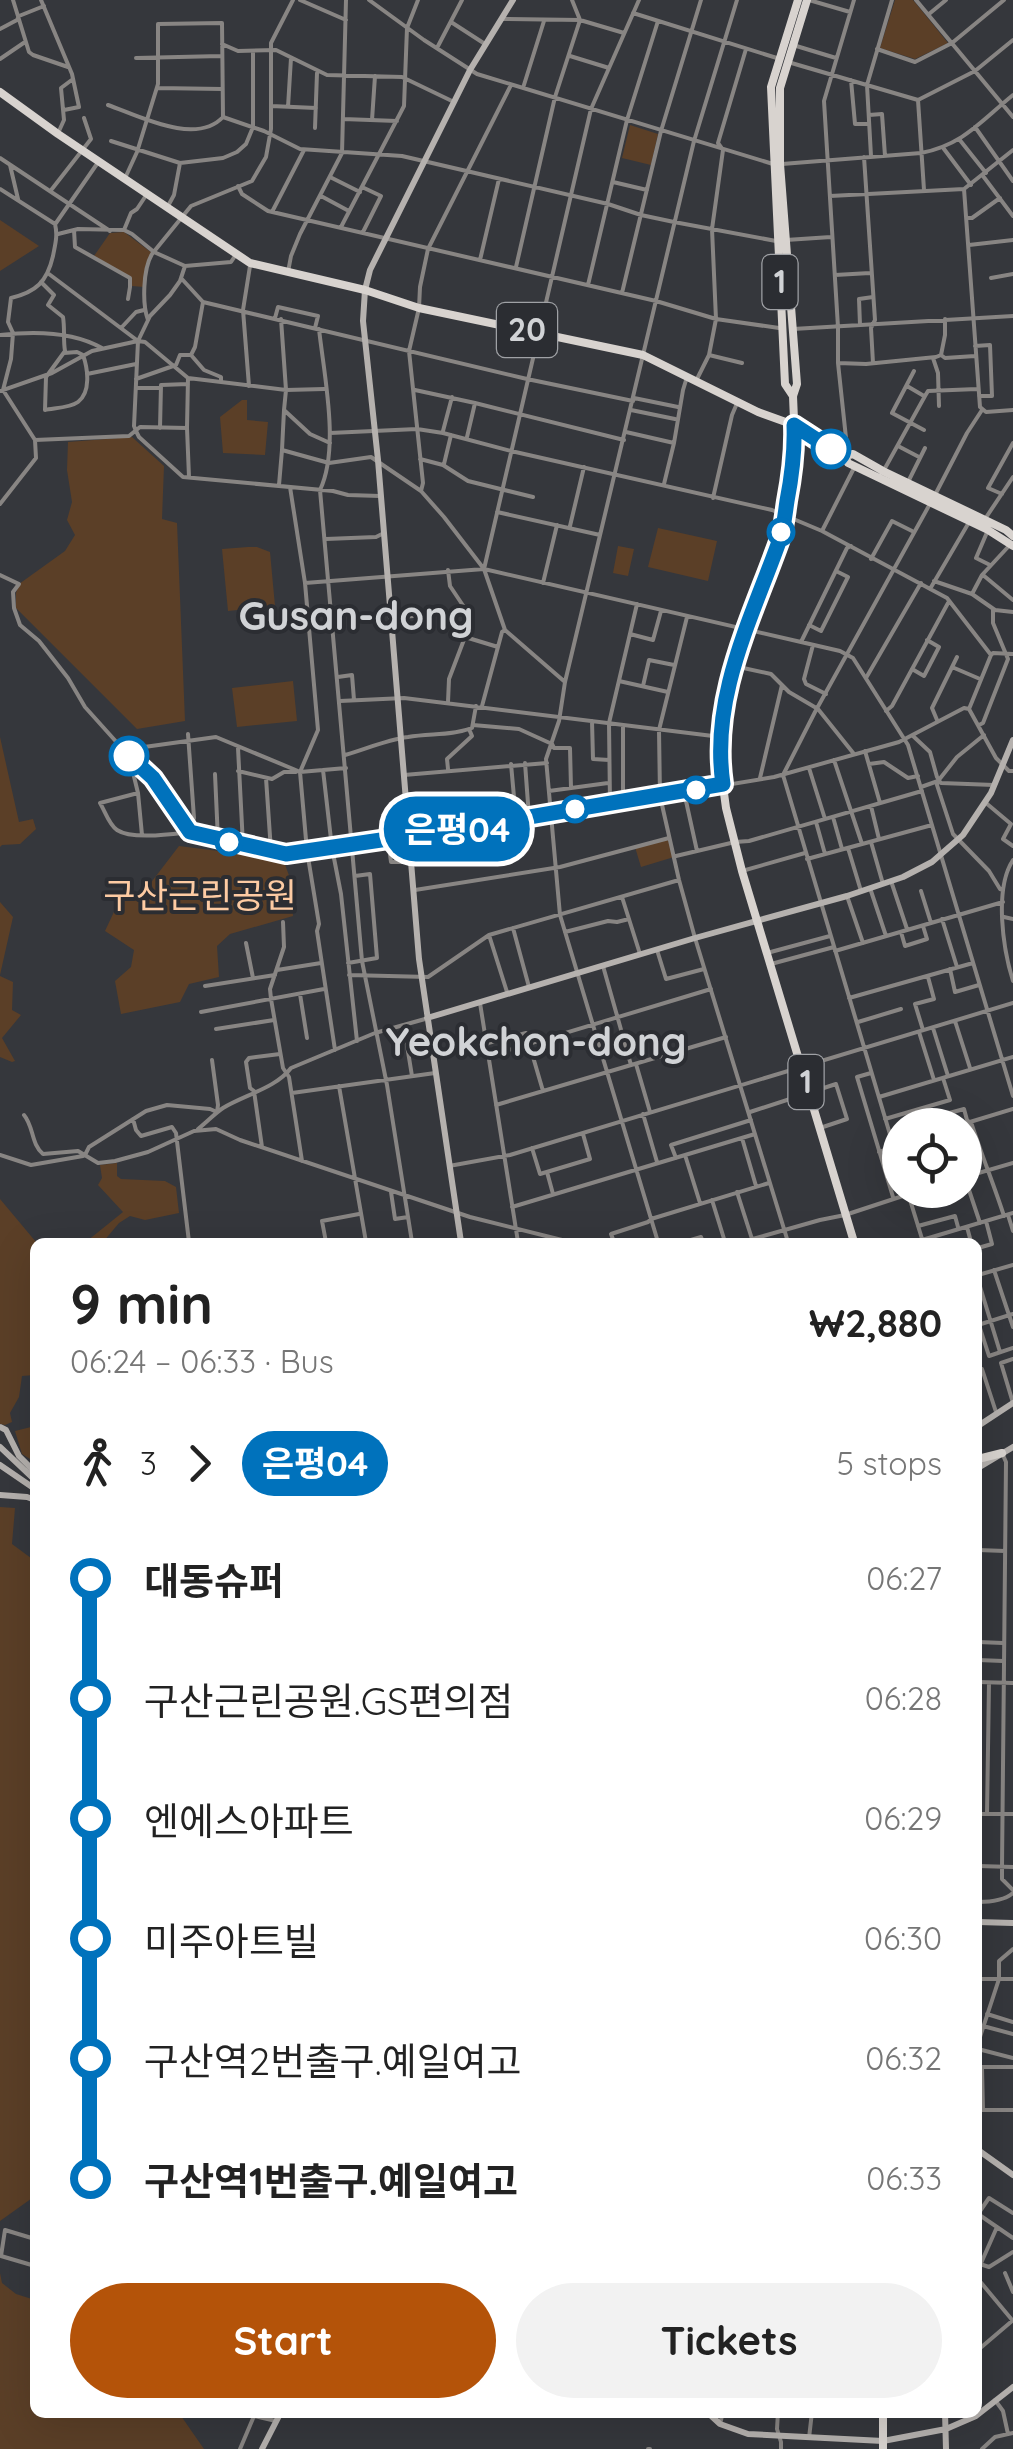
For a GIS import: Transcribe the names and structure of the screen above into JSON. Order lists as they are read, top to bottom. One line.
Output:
{"streets":{"main road":["1","20"]},"crossings":[["1","20"]],"districts":["Gusan-dong","Yeokchon-dong"],"parks":["구산근린공원"],"lines":["bus line 은평04"],"page":{"on_map":"은평04","heading":["9 min","06:24 – 06:33 · Bus","₩2,880"],"legs":["3","은평04","5 stops"],"list":[{"name":"대동슈퍼","value":"06:27"},{"name":"구산근린공원.GS편의점","value":"06:28"},{"name":"엔에스아파트","value":"06:29"},{"name":"미주아트빌","value":"06:30"},{"name":"구산역2번출구.예일여고","value":"06:32"},{"name":"구산역1번출구.예일여고","value":"06:33"}],"buttons":["Start","Tickets"]}}
